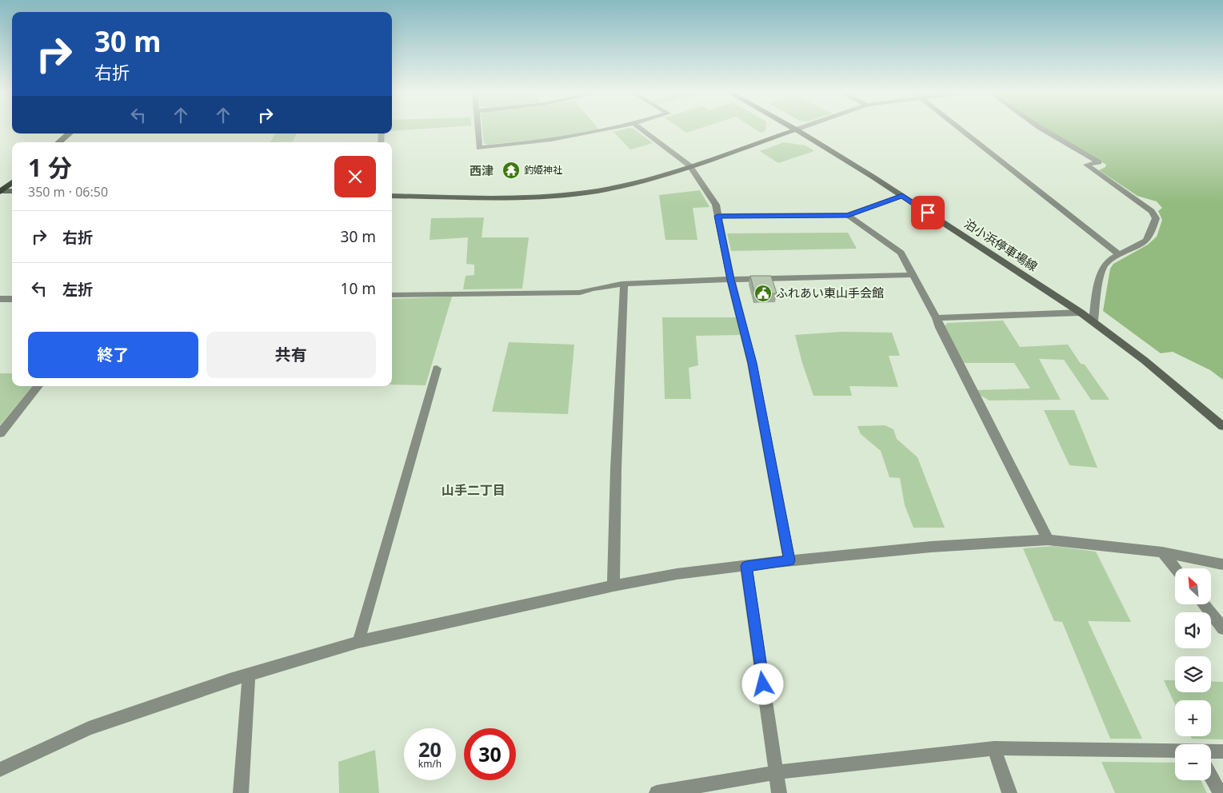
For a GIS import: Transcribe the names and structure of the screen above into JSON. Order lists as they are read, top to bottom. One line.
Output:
{"streets":{"main road":["泊小浜停車場線"]},"districts":["西津","山手二丁目"],"places":{"temple":["釣姫神社"],"public building":["ふれあい東山手会館"]},"north":"top left","page":{"turn":["30 m","右折"],"heading":["1 分","350 m · 06:50"],"list":[{"name":"右折","value":"30 m"},{"name":"左折","value":"10 m"}],"buttons":["終了","共有"],"map_buttons":["+","−"],"speed":"20 km/h","limit":"30"}}
